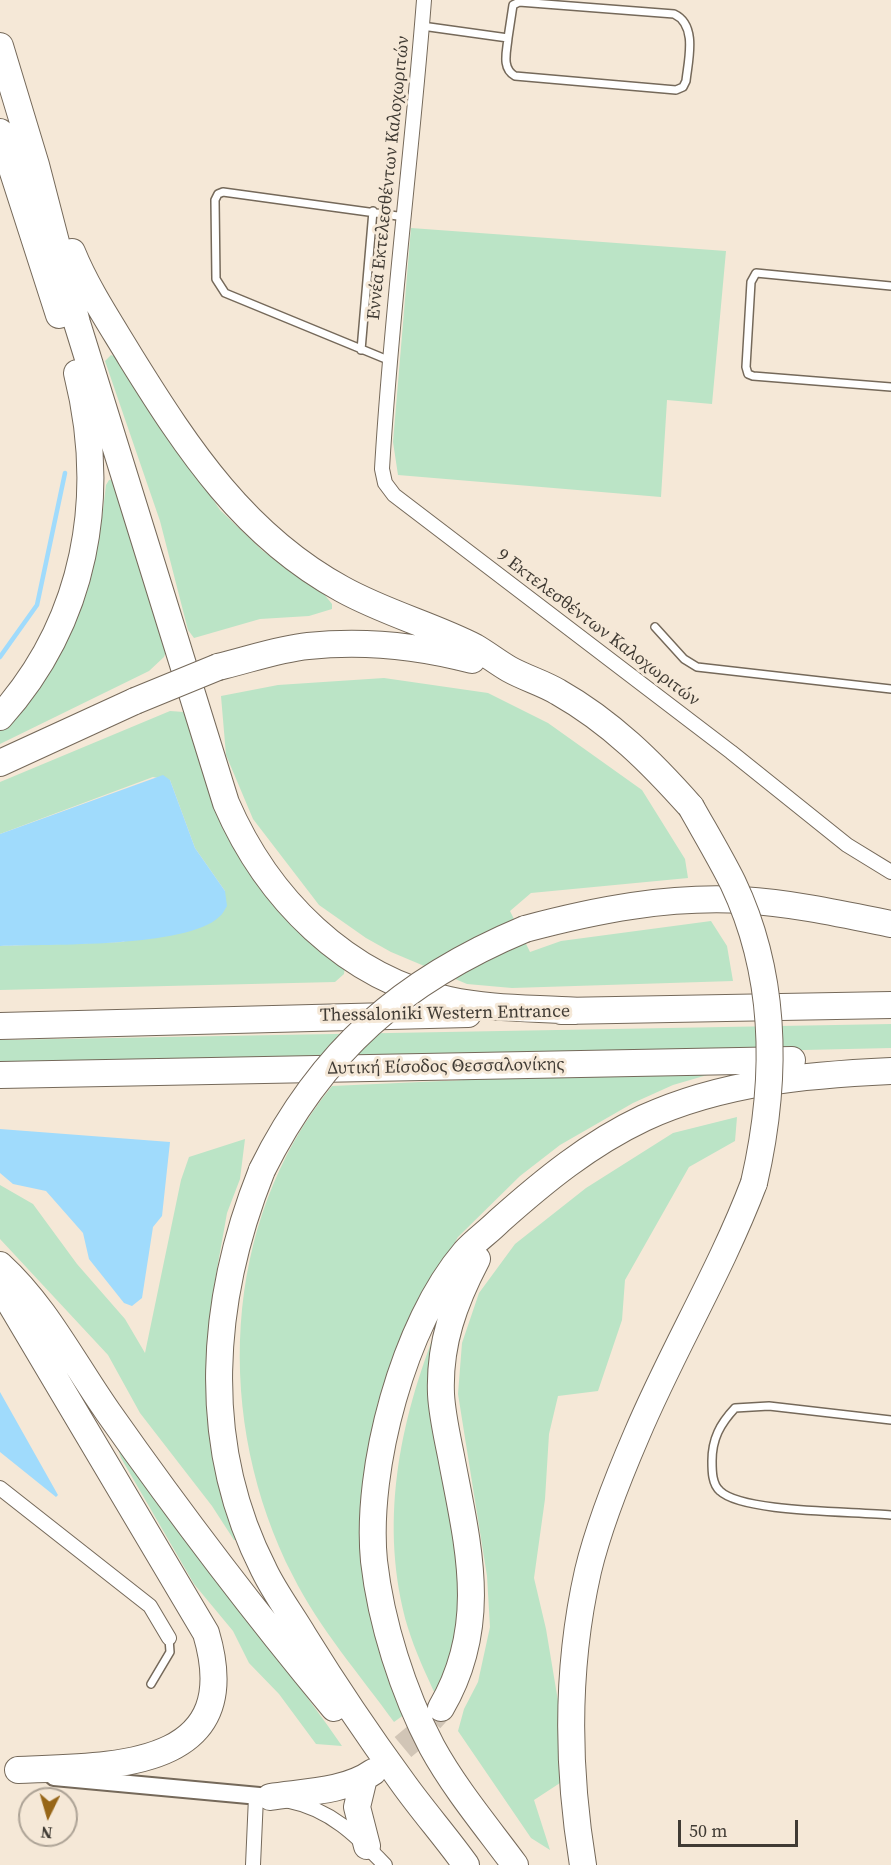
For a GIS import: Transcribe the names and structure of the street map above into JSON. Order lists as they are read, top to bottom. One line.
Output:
{"streets":{"highway":["Thessaloniki Western Entrance","Δυτική Είσοδος Θεσσαλονίκης"],"street":["Εννέα Εκτελεσθέντων Καλοχωριτών","9 Εκτελεσθέντων Καλοχωριτών"]},"crossings":[["Εννέα Εκτελεσθέντων Καλοχωριτών","9 Εκτελεσθέντων Καλοχωριτών"]],"scale_bar":"50 m","north":"bottom"}
